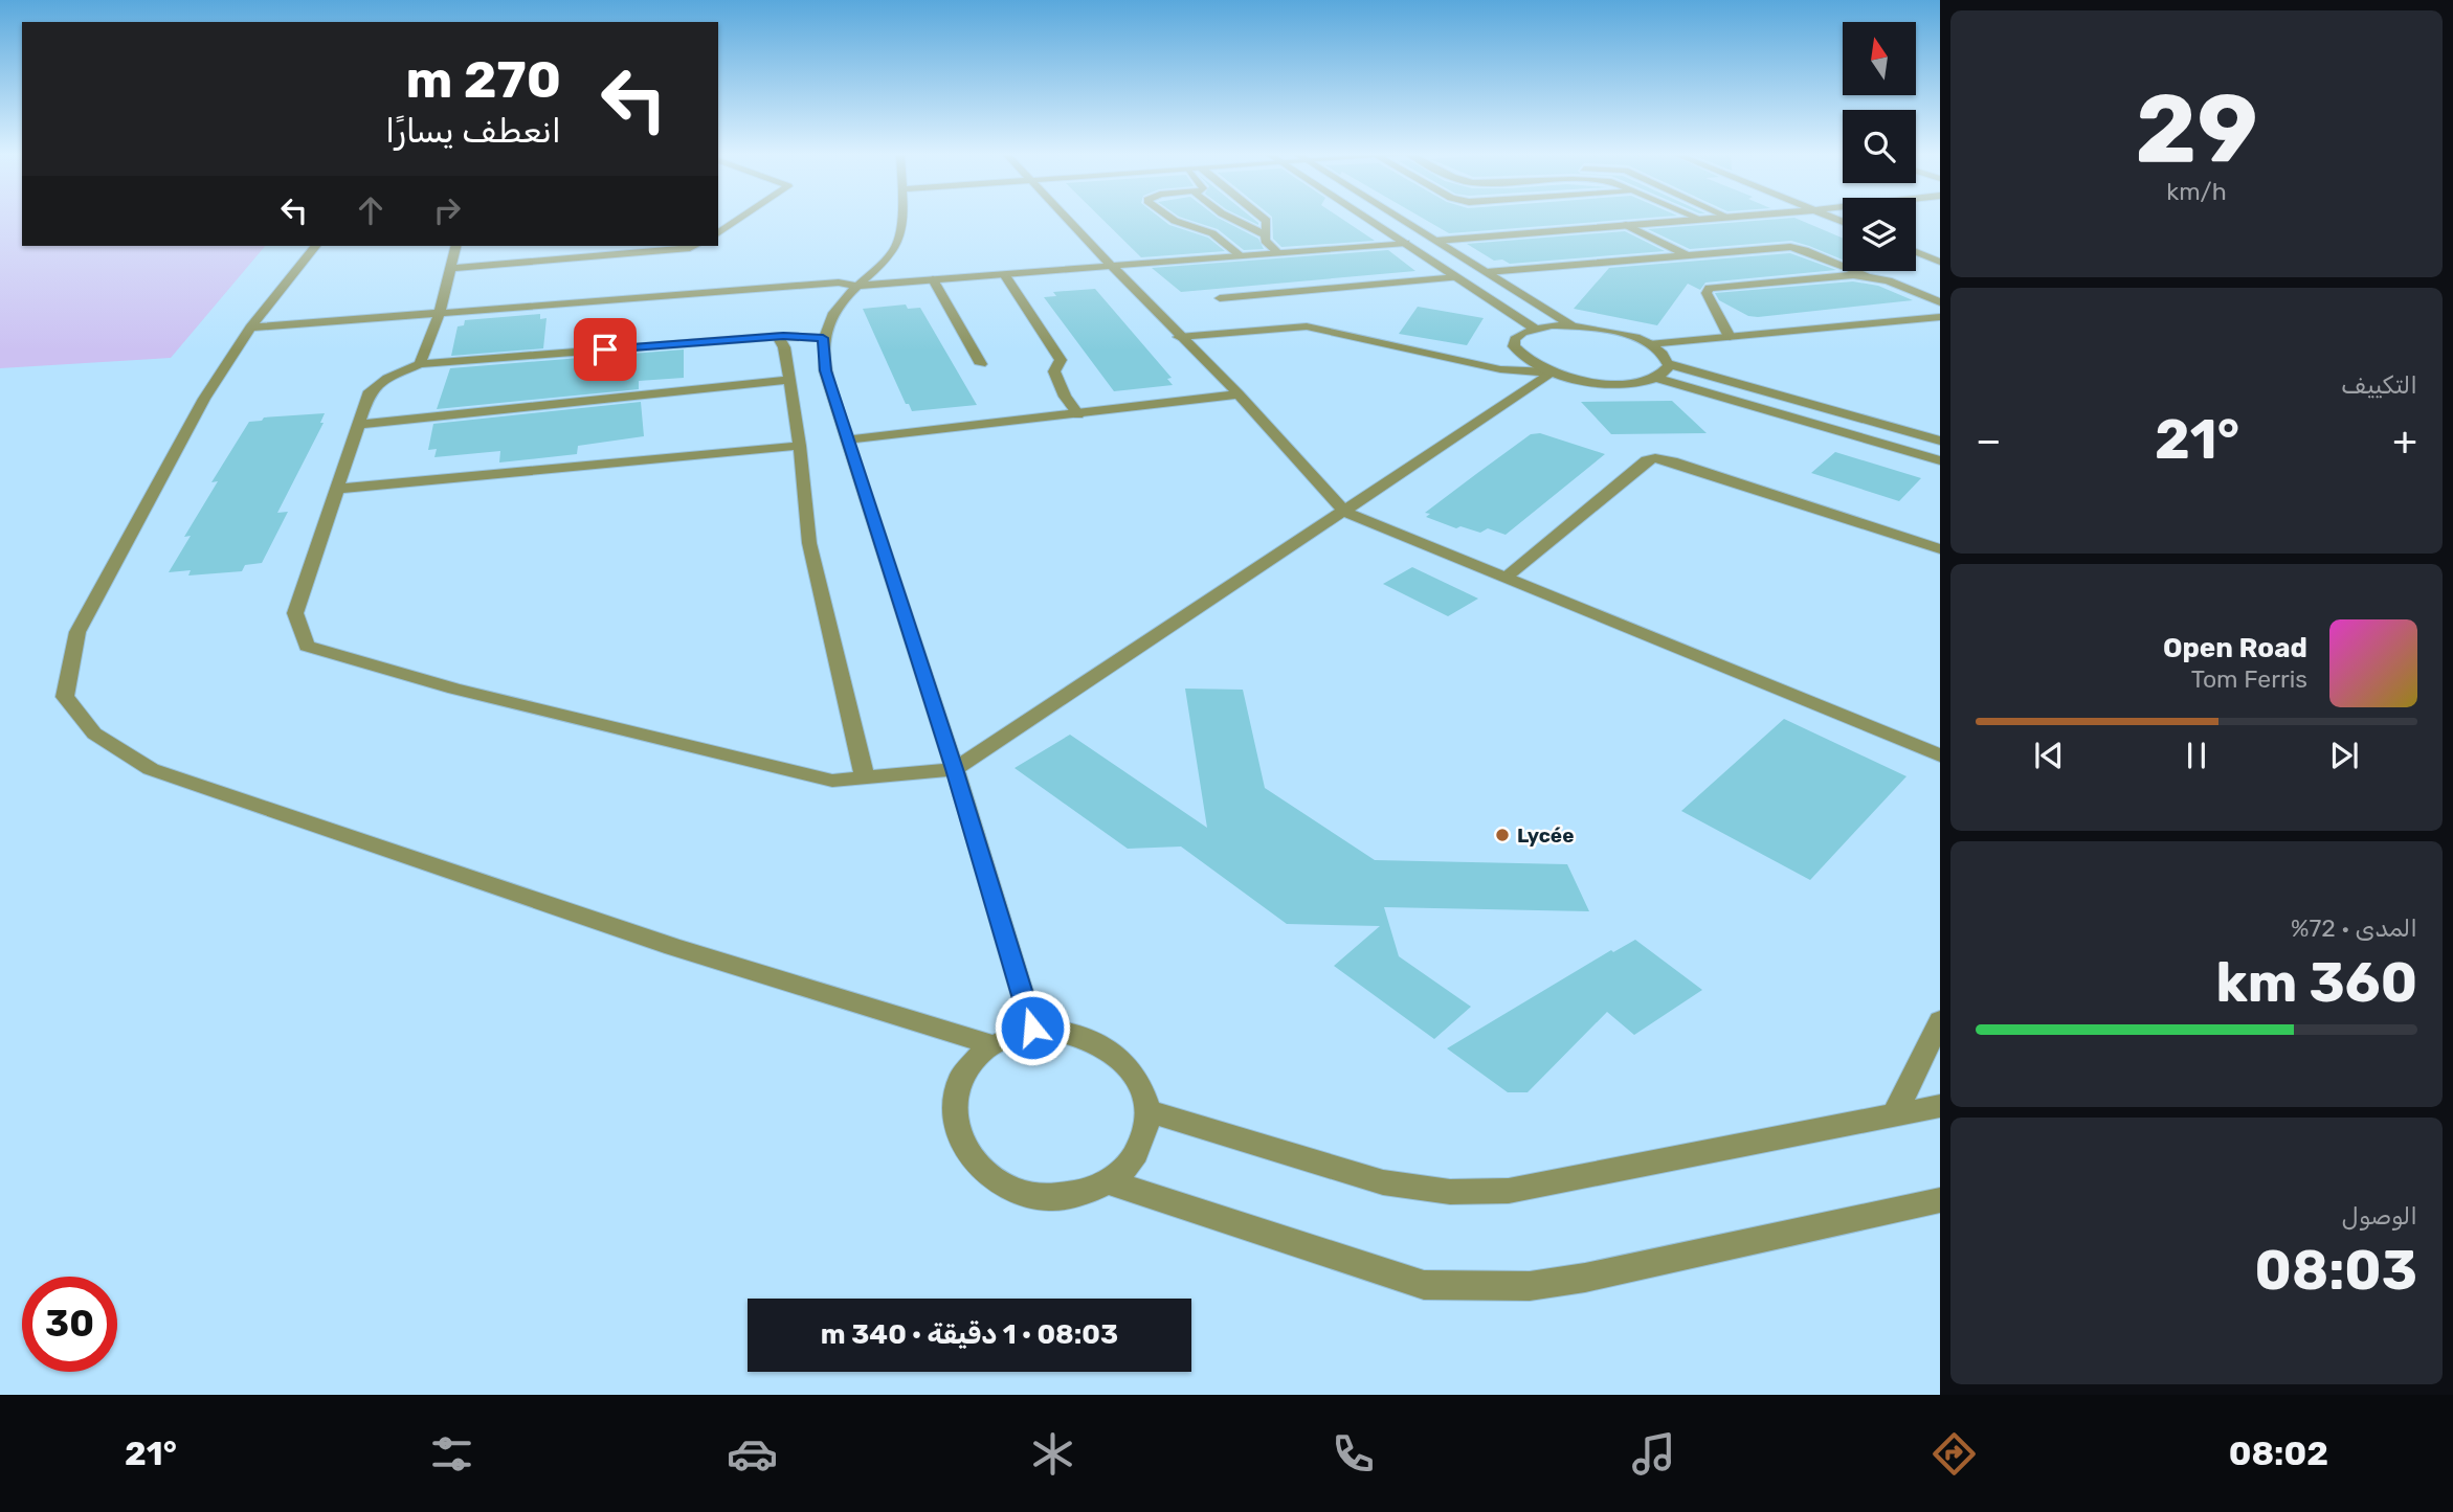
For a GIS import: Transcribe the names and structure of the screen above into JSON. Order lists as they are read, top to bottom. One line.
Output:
{"places":["Lycée"],"north":"top","page":{"tile":[["29","km/h"],"التكييف",["المدى · 72%","360 km"],["الوصول","08:03"]],"turn":["270 m","انعطف يسارًا"],"heat":["−","21°","+"],"song":["Open Road","Tom Ferris"],"limit":"30","trip":"08:03 · 1 دقيقة · 340 m","tabs":["08:02","21°"]}}
